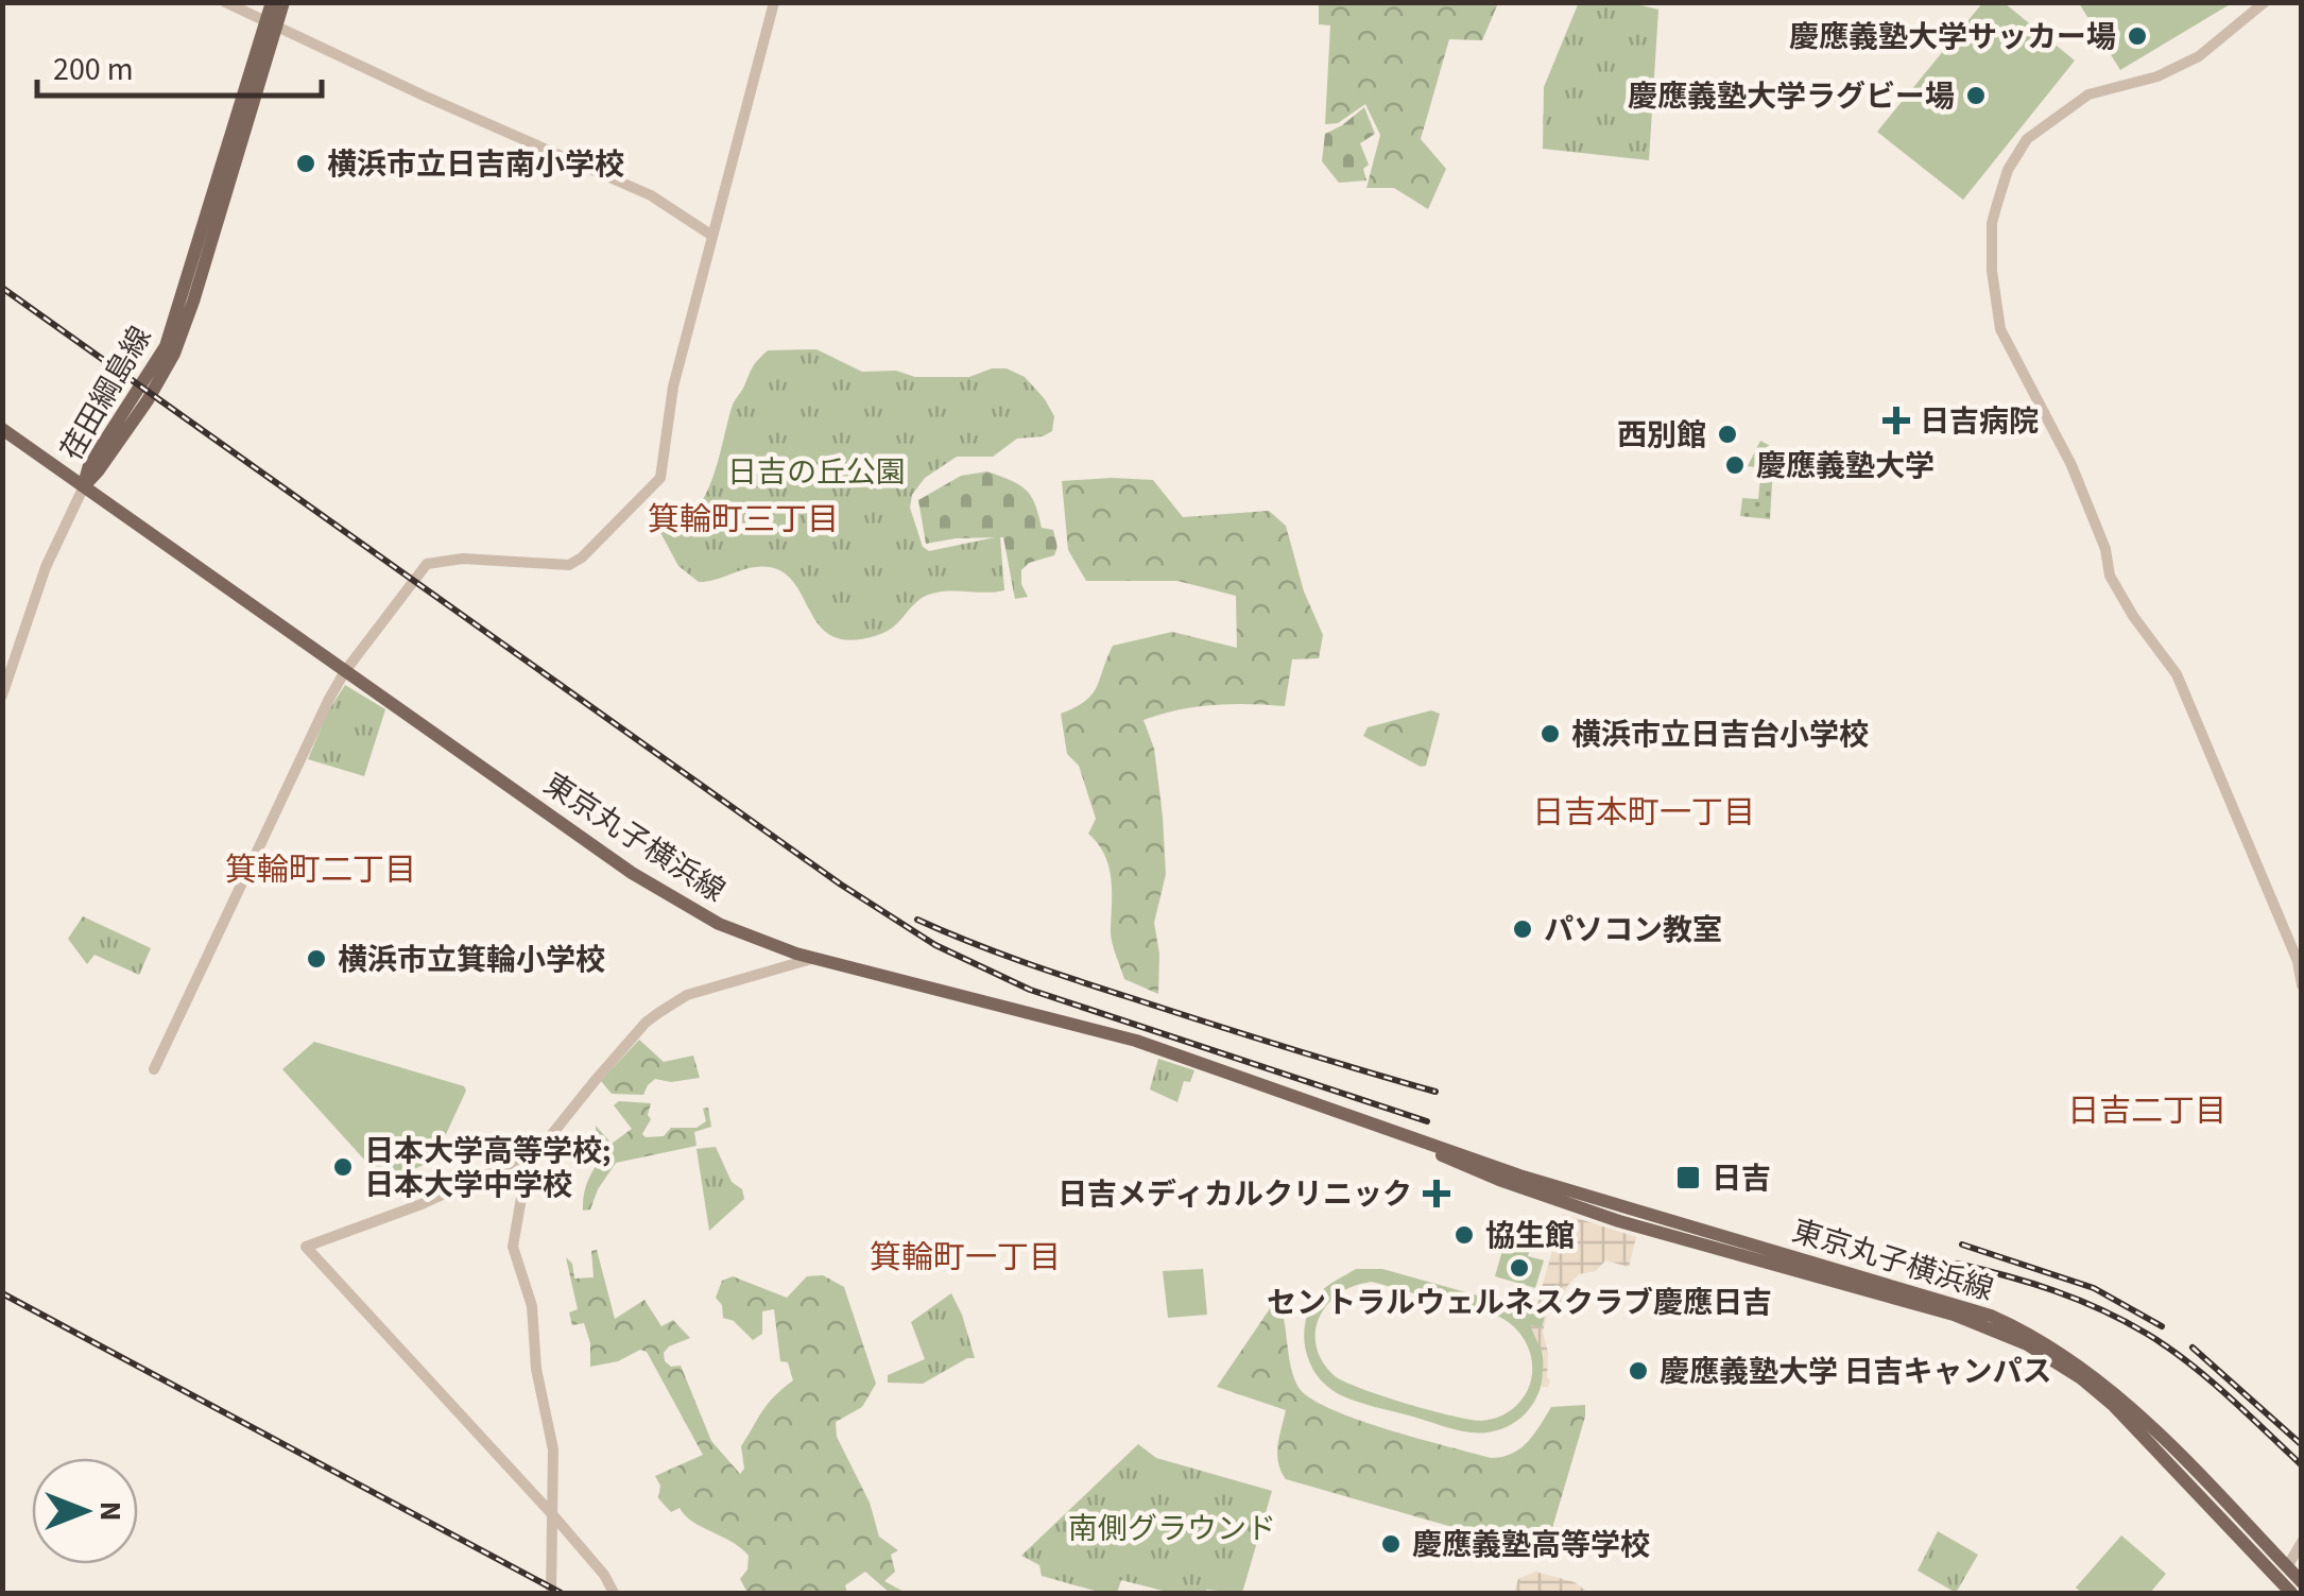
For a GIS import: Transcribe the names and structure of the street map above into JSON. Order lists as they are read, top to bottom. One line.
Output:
{"streets":{"main road":["荏田綱島線","東京丸子横浜線"]},"crossings":[["荏田綱島線","東京丸子横浜線"]],"districts":["箕輪町三丁目","日吉本町一丁目","箕輪町二丁目","日吉二丁目","箕輪町一丁目"],"parks":["日吉の丘公園","南側グラウンド"],"places":{"other":["慶應義塾大学サッカー場","慶應義塾大学ラグビー場","横浜市立日吉南小学校","西別館","慶應義塾大学","横浜市立日吉台小学校","パソコン教室","横浜市立箕輪小学校","日本大学高等学校; 日本大学中学校","協生館","セントラルウェルネスクラブ慶應日吉","慶應義塾大学 日吉キャンパス","慶應義塾高等学校"],"health":["日吉病院","日吉メディカルクリニック"],"transit":["日吉"]},"scale_bar":"200 m","north":"right"}
